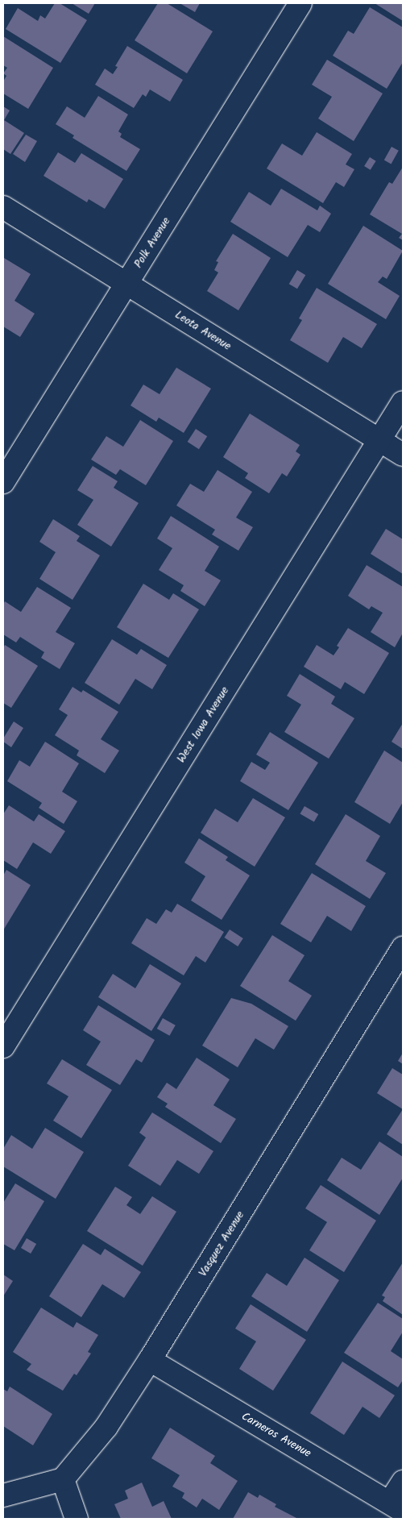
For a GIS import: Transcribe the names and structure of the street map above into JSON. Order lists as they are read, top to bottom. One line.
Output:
{"streets":{"street":["Polk Avenue","Leota Avenue","West Iowa Avenue","Vasquez Avenue","Carneros Avenue"]},"crossings":[["Polk Avenue","Leota Avenue"],["Leota Avenue","West Iowa Avenue"],["Vasquez Avenue","Carneros Avenue"]]}
